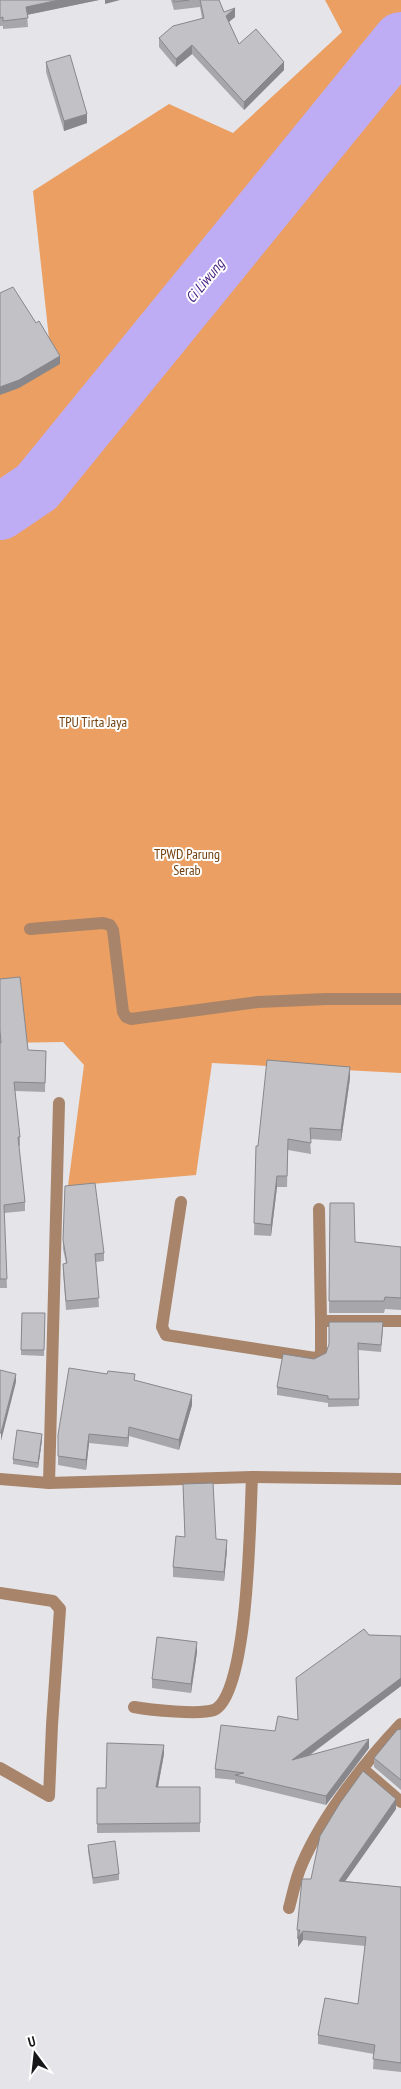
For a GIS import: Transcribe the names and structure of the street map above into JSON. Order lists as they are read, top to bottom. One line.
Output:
{"water":["Ci Liwung"],"parks":["TPU Tirta Jaya","TPWD Parung Serab"],"north":"top"}
